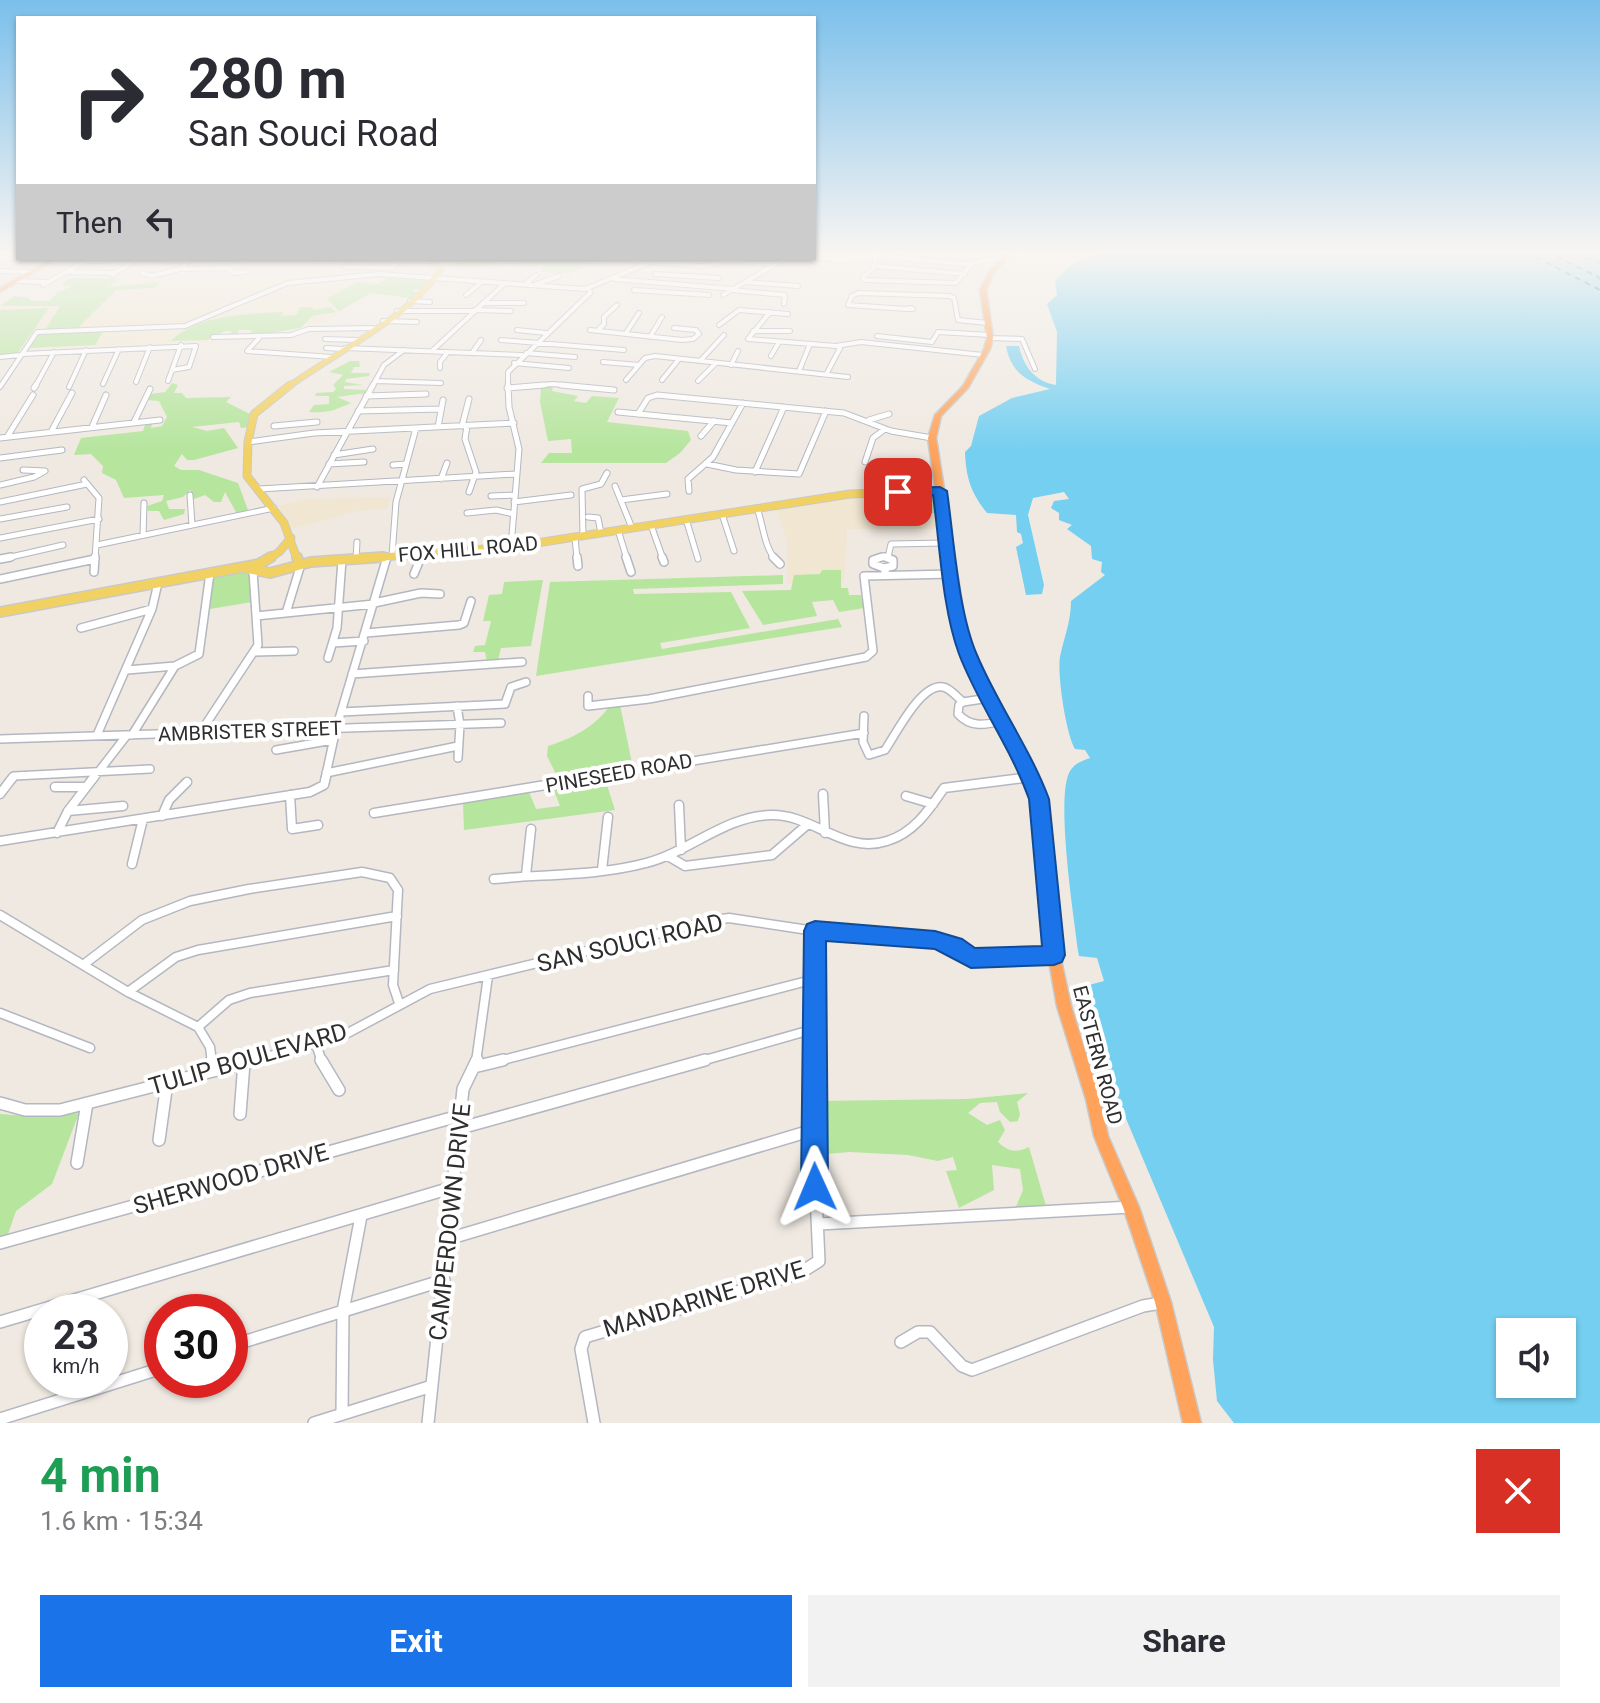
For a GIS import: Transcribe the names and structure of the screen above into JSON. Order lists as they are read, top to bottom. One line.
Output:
{"streets":{"highway":["EASTERN ROAD"],"main road":["FOX HILL ROAD"],"street":["AMBRISTER STREET","PINESEED ROAD","SAN SOUCI ROAD","TULIP BOULEVARD","SHERWOOD DRIVE","CAMPERDOWN DRIVE","MANDARINE DRIVE"]},"crossings":[["FOX HILL ROAD","EASTERN ROAD"],["SAN SOUCI ROAD","EASTERN ROAD"],["SAN SOUCI ROAD","TULIP BOULEVARD"],["SAN SOUCI ROAD","CAMPERDOWN DRIVE"],["SAN SOUCI ROAD","MANDARINE DRIVE"],["TULIP BOULEVARD","CAMPERDOWN DRIVE"],["SHERWOOD DRIVE","CAMPERDOWN DRIVE"]],"page":{"turn":["280 m","San Souci Road"],"then":"Then","speed":"23 km/h","limit":"30","heading":["4 min","1.6 km · 15:34"],"buttons":["Exit","Share"]}}
